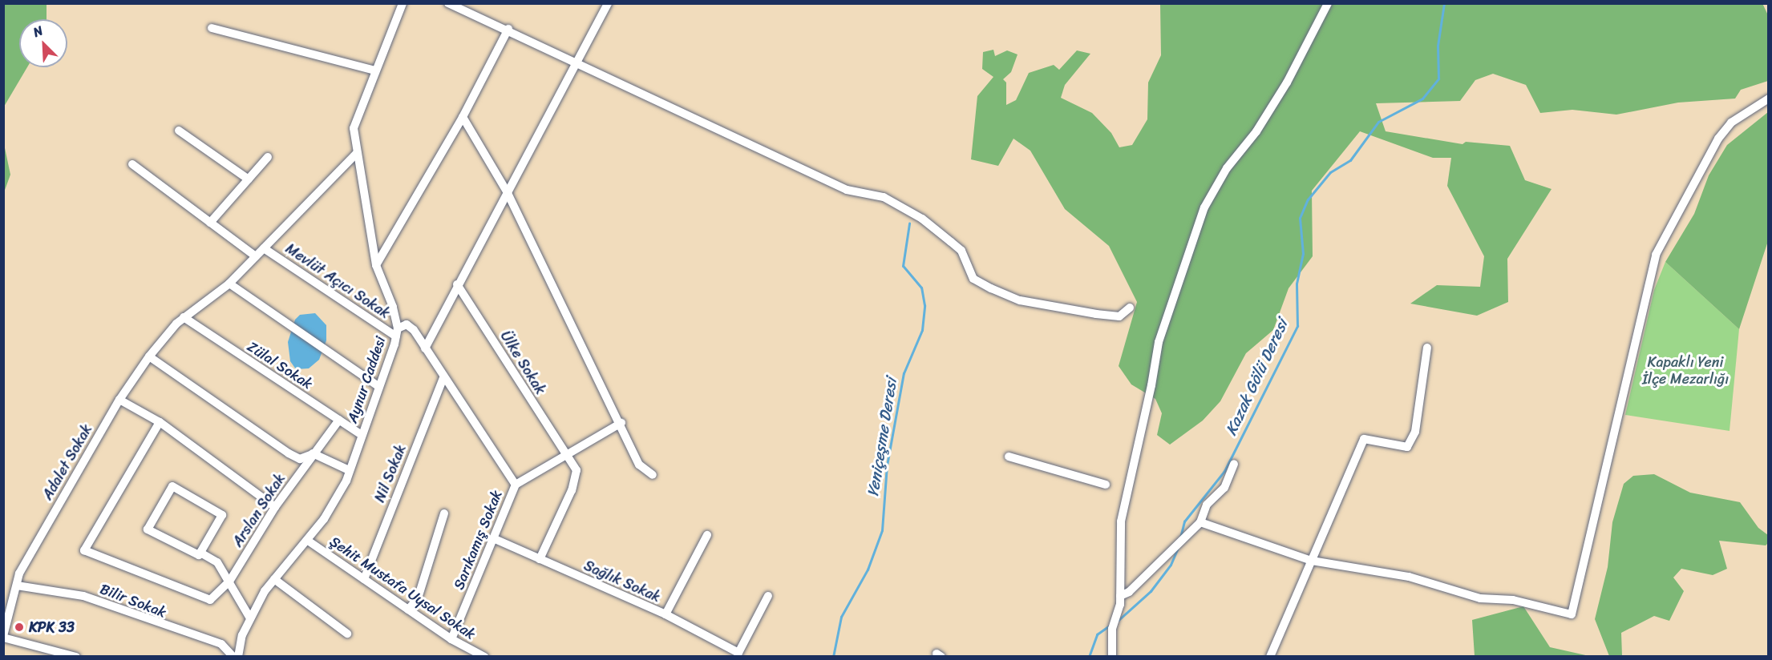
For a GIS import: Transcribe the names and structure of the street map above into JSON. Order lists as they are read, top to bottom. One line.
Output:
{"streets":{"street":["Mevlüt Açıcı Sokak","Ülke Sokak","Zülal Sokak","Aynur Caddesi","Adalet Sokak","Nil Sokak","Arslan Sokak","Sarıkamış Sokak","Sağlık Sokak","Şehit Mustafa Uysal Sokak","Bilir Sokak"]},"crossings":[["Mevlüt Açıcı Sokak","Aynur Caddesi"],["Mevlüt Açıcı Sokak","Adalet Sokak"],["Ülke Sokak","Sarıkamış Sokak"],["Ülke Sokak","Sağlık Sokak"],["Zülal Sokak","Aynur Caddesi"],["Zülal Sokak","Adalet Sokak"],["Zülal Sokak","Arslan Sokak"],["Aynur Caddesi","Adalet Sokak"],["Aynur Caddesi","Şehit Mustafa Uysal Sokak"],["Adalet Sokak","Bilir Sokak"],["Nil Sokak","Şehit Mustafa Uysal Sokak"],["Sarıkamış Sokak","Sağlık Sokak"],["Sarıkamış Sokak","Şehit Mustafa Uysal Sokak"]],"water":["Kazak Gölü Deresi","Yeniçeşme Deresi"],"parks":["Kapaklı Yeni İlçe Mezarlığı"],"places":["KPK 33"],"north":"top left"}
